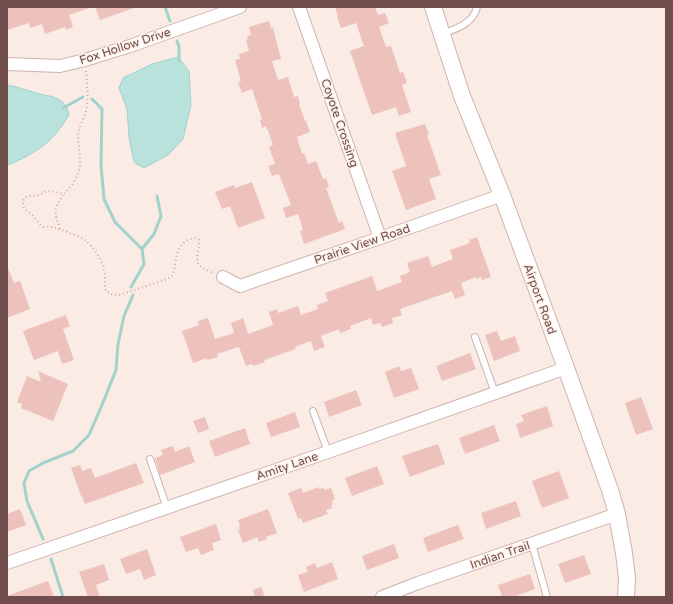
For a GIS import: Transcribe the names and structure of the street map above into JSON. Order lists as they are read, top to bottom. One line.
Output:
{"streets":{"street":["Fox Hollow Drive","Coyote Crossing","Prairie View Road","Airport Road","Amity Lane","Indian Trail"]},"crossings":[["Coyote Crossing","Prairie View Road"],["Prairie View Road","Airport Road"],["Airport Road","Amity Lane"],["Airport Road","Indian Trail"]]}
